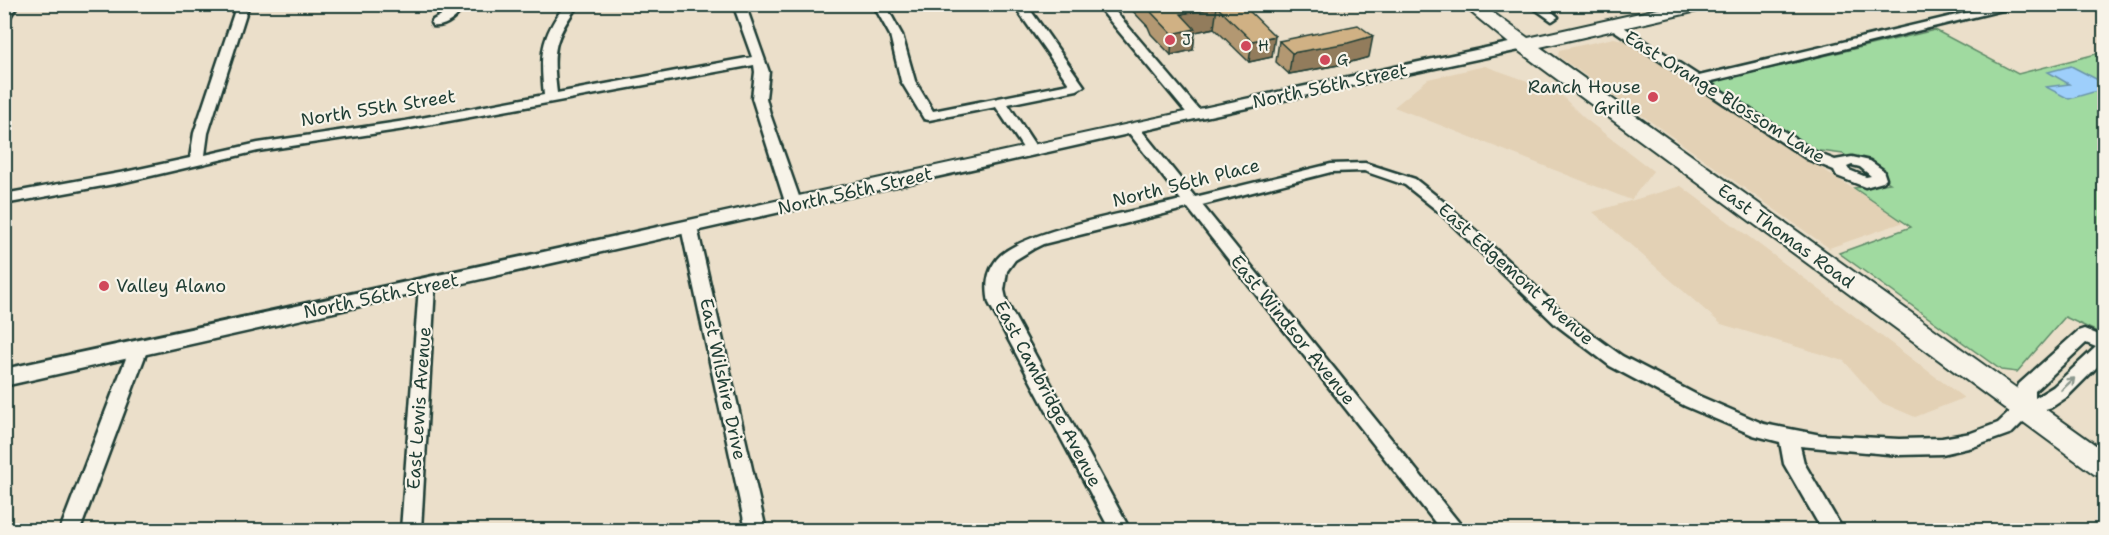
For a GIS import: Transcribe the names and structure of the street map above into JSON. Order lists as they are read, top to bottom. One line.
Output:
{"streets":{"main road":["North 56th Street","East Thomas Road"],"street":["East Orange Blossom Lane","North 55th Street","North 56th Place","East Edgemont Avenue","East Windsor Avenue","East Wilshire Drive","East Cambridge Avenue","East Lewis Avenue"]},"crossings":[["North 56th Street","East Orange Blossom Lane"],["North 56th Street","East Thomas Road"],["North 56th Street","East Windsor Avenue"],["North 56th Street","East Wilshire Drive"],["North 56th Street","East Lewis Avenue"],["North 56th Place","East Edgemont Avenue"],["North 56th Place","East Windsor Avenue"],["North 56th Place","East Cambridge Avenue"],["East Thomas Road","East Edgemont Avenue"]],"places":["J","H","G","Ranch House Grille","Valley Alano"]}
